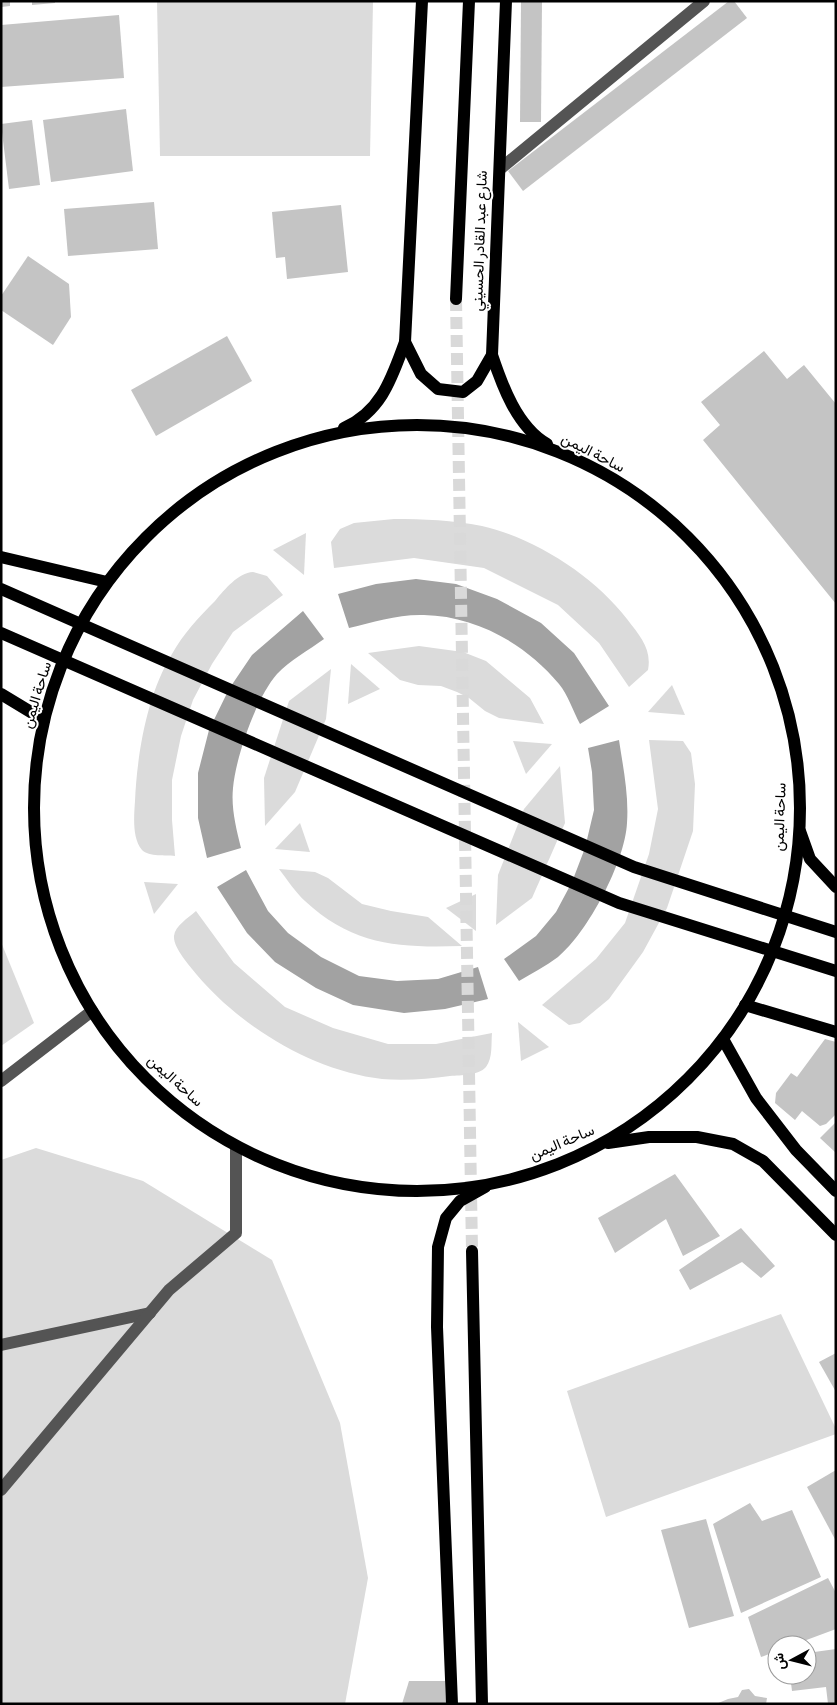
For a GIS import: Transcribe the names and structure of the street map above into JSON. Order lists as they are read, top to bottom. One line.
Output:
{"streets":{"main road":["شارع عبد القادر الحسيني","ساحة اليمن"]},"crossings":[["شارع عبد القادر الحسيني","ساحة اليمن"]],"north":"left"}
